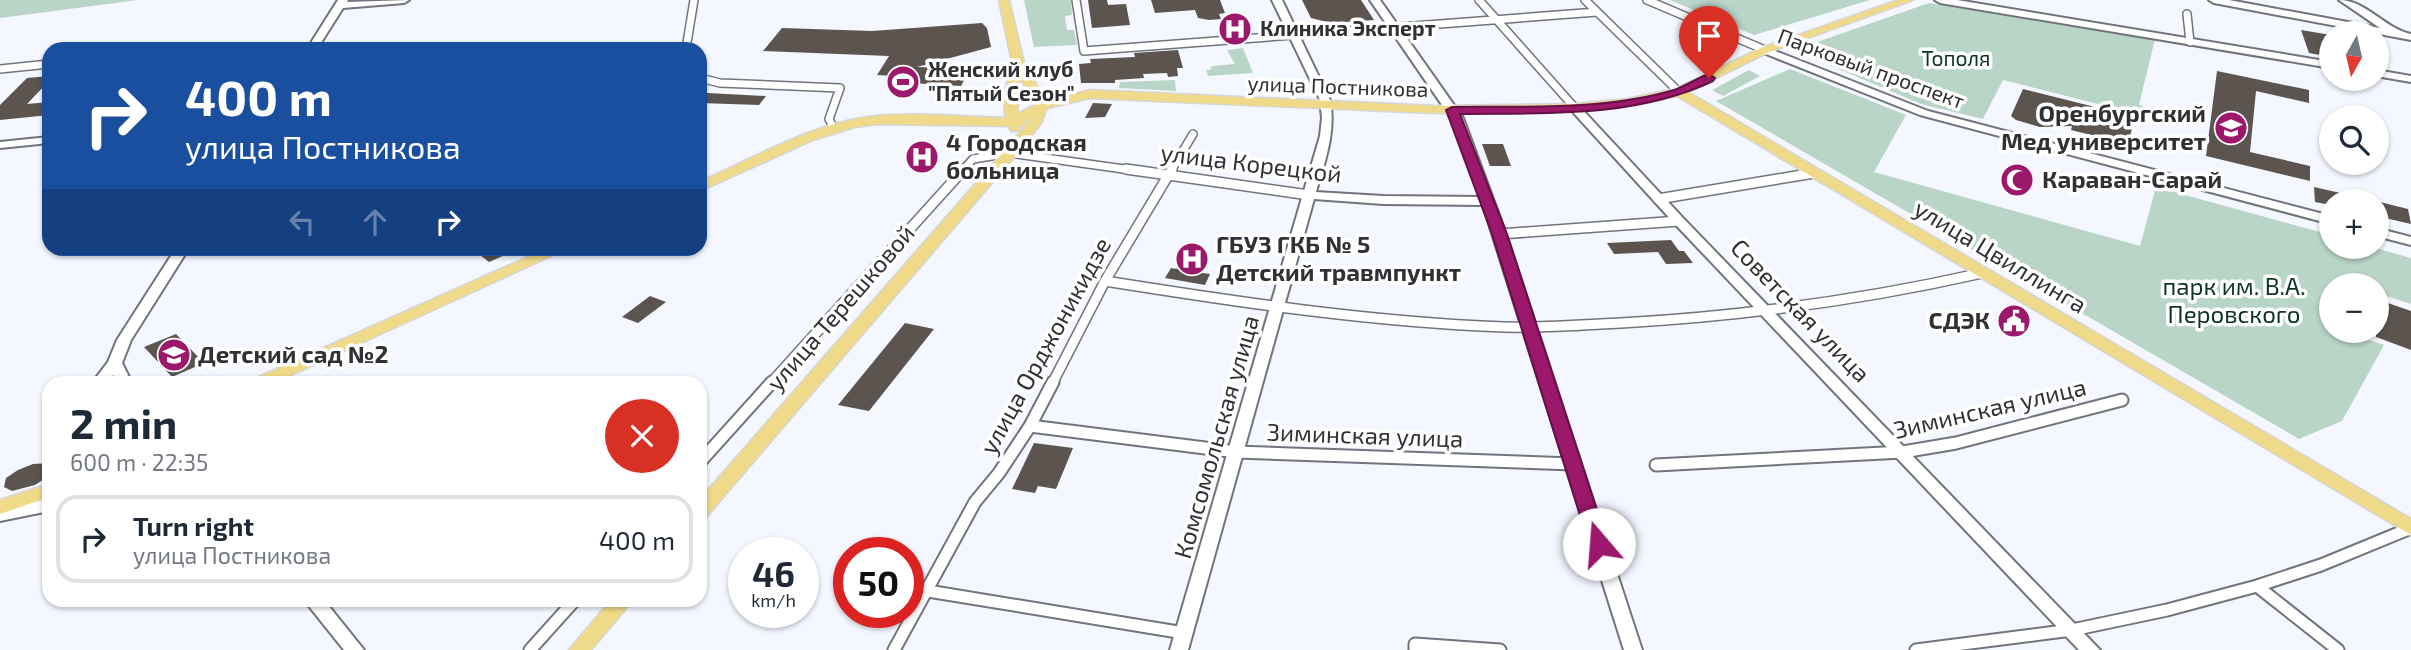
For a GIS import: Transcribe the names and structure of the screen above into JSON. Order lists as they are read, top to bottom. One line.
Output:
{"streets":{"main road":["Парковый проспект","улица Постникова","улица Корецкой","улица Цвиллинга","улица Терешковой","Советская улица","Комсомольская улица"],"street":["улица Орджоникидзе","Зиминская улица"]},"crossings":[["Парковый проспект","улица Постникова"],["улица Постникова","улица Цвиллинга"],["улица Постникова","улица Терешковой"],["улица Постникова","Советская улица"],["улица Постникова","Комсомольская улица"],["улица Корецкой","улица Терешковой"],["улица Корецкой","улица Орджоникидзе"],["улица Корецкой","Комсомольская улица"],["Советская улица","Зиминская улица"],["улица Орджоникидзе","Зиминская улица"],["Зиминская улица","Комсомольская улица"]],"parks":["Тополя","парк им. В.А. Перовского"],"places":{"hospital":["Клиника Эксперт","4 Городская больница","ГБУЗ ГКБ № 5 Детский травмпункт"],"sports":["Женский клуб \"Пятый Сезон\""],"school or university":["Оренбургский Мед университет","Детский сад №2"],"mosque":["Караван-Сарай"],"public building":["СДЭК"]},"north":"bottom","page":{"map_buttons":["+","−"],"turn":["400 m","улица Постникова"],"heading":["2 min","600 m · 22:35"],"list":[{"name":"Turn right","note":"улица Постникова","value":"400 m"}],"speed":"46 km/h","limit":"50"}}
